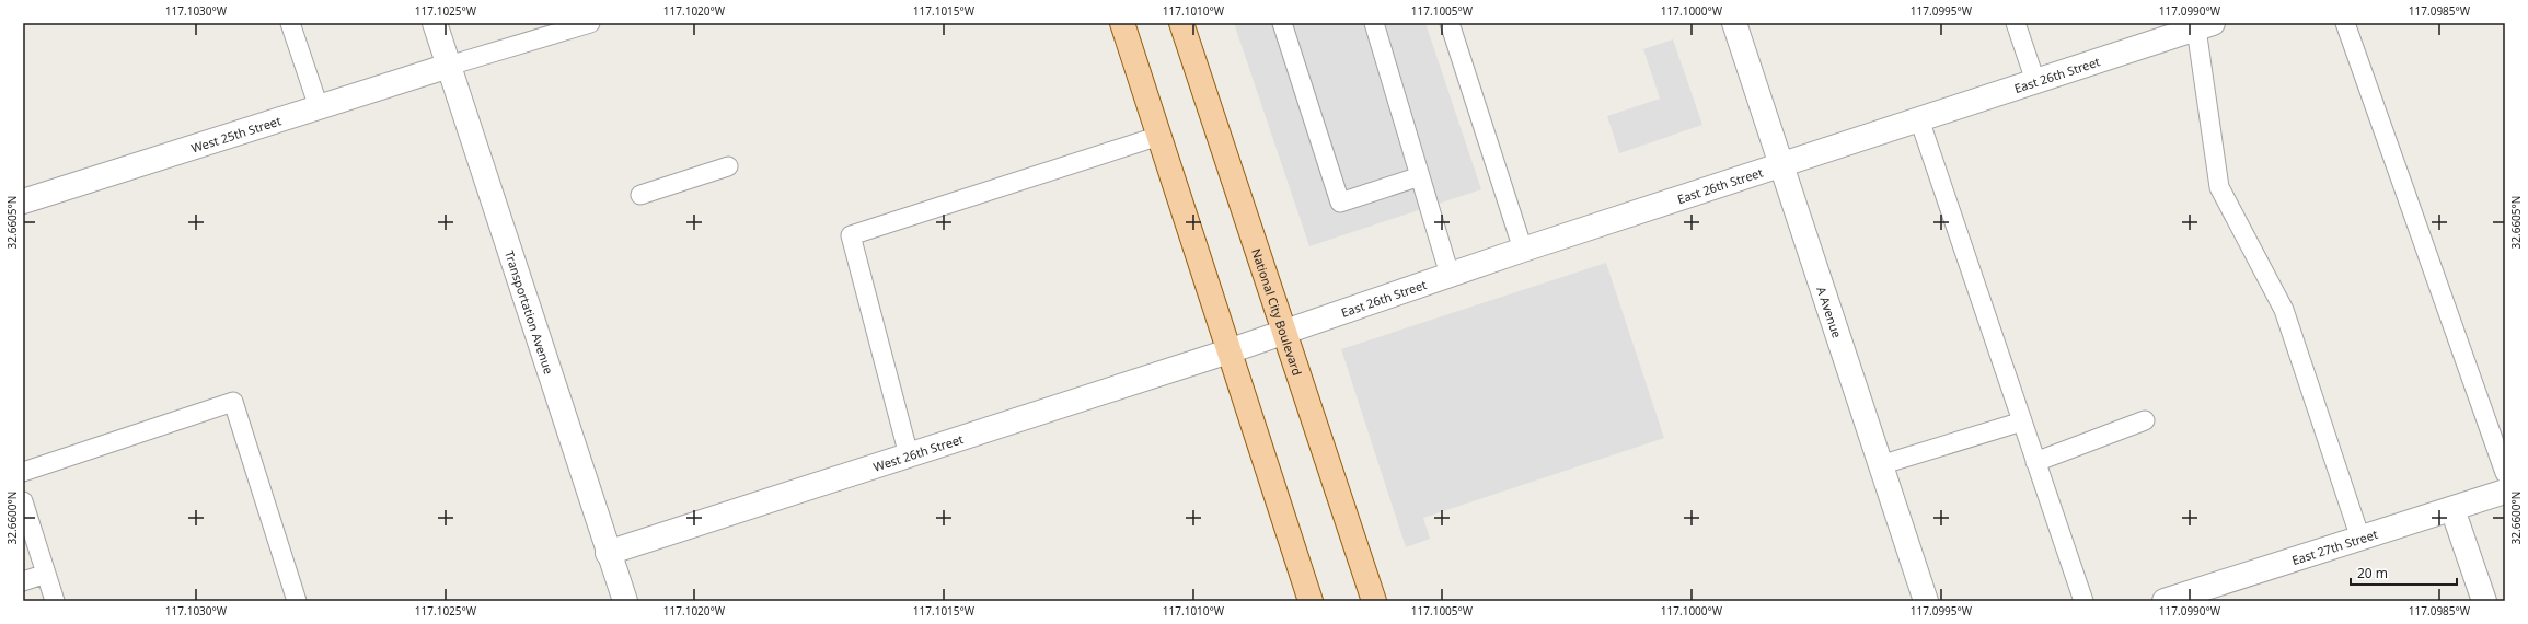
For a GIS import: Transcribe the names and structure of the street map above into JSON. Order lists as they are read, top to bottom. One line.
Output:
{"streets":{"main road":["National City Boulevard"],"street":["East 26th Street","West 25th Street","Transportation Avenue","A Avenue","West 26th Street","East 27th Street"]},"crossings":[["East 26th Street","National City Boulevard"],["East 26th Street","A Avenue"],["East 26th Street","West 26th Street"],["West 25th Street","Transportation Avenue"],["Transportation Avenue","West 26th Street"]],"scale_bar":"20 m","coordinates":["117.1030°W","117.1025°W","117.1020°W","117.1015°W","117.1010°W","117.1005°W","117.1000°W","117.0995°W","117.0990°W","117.0985°W","32.6605°N","32.6600°N"]}
